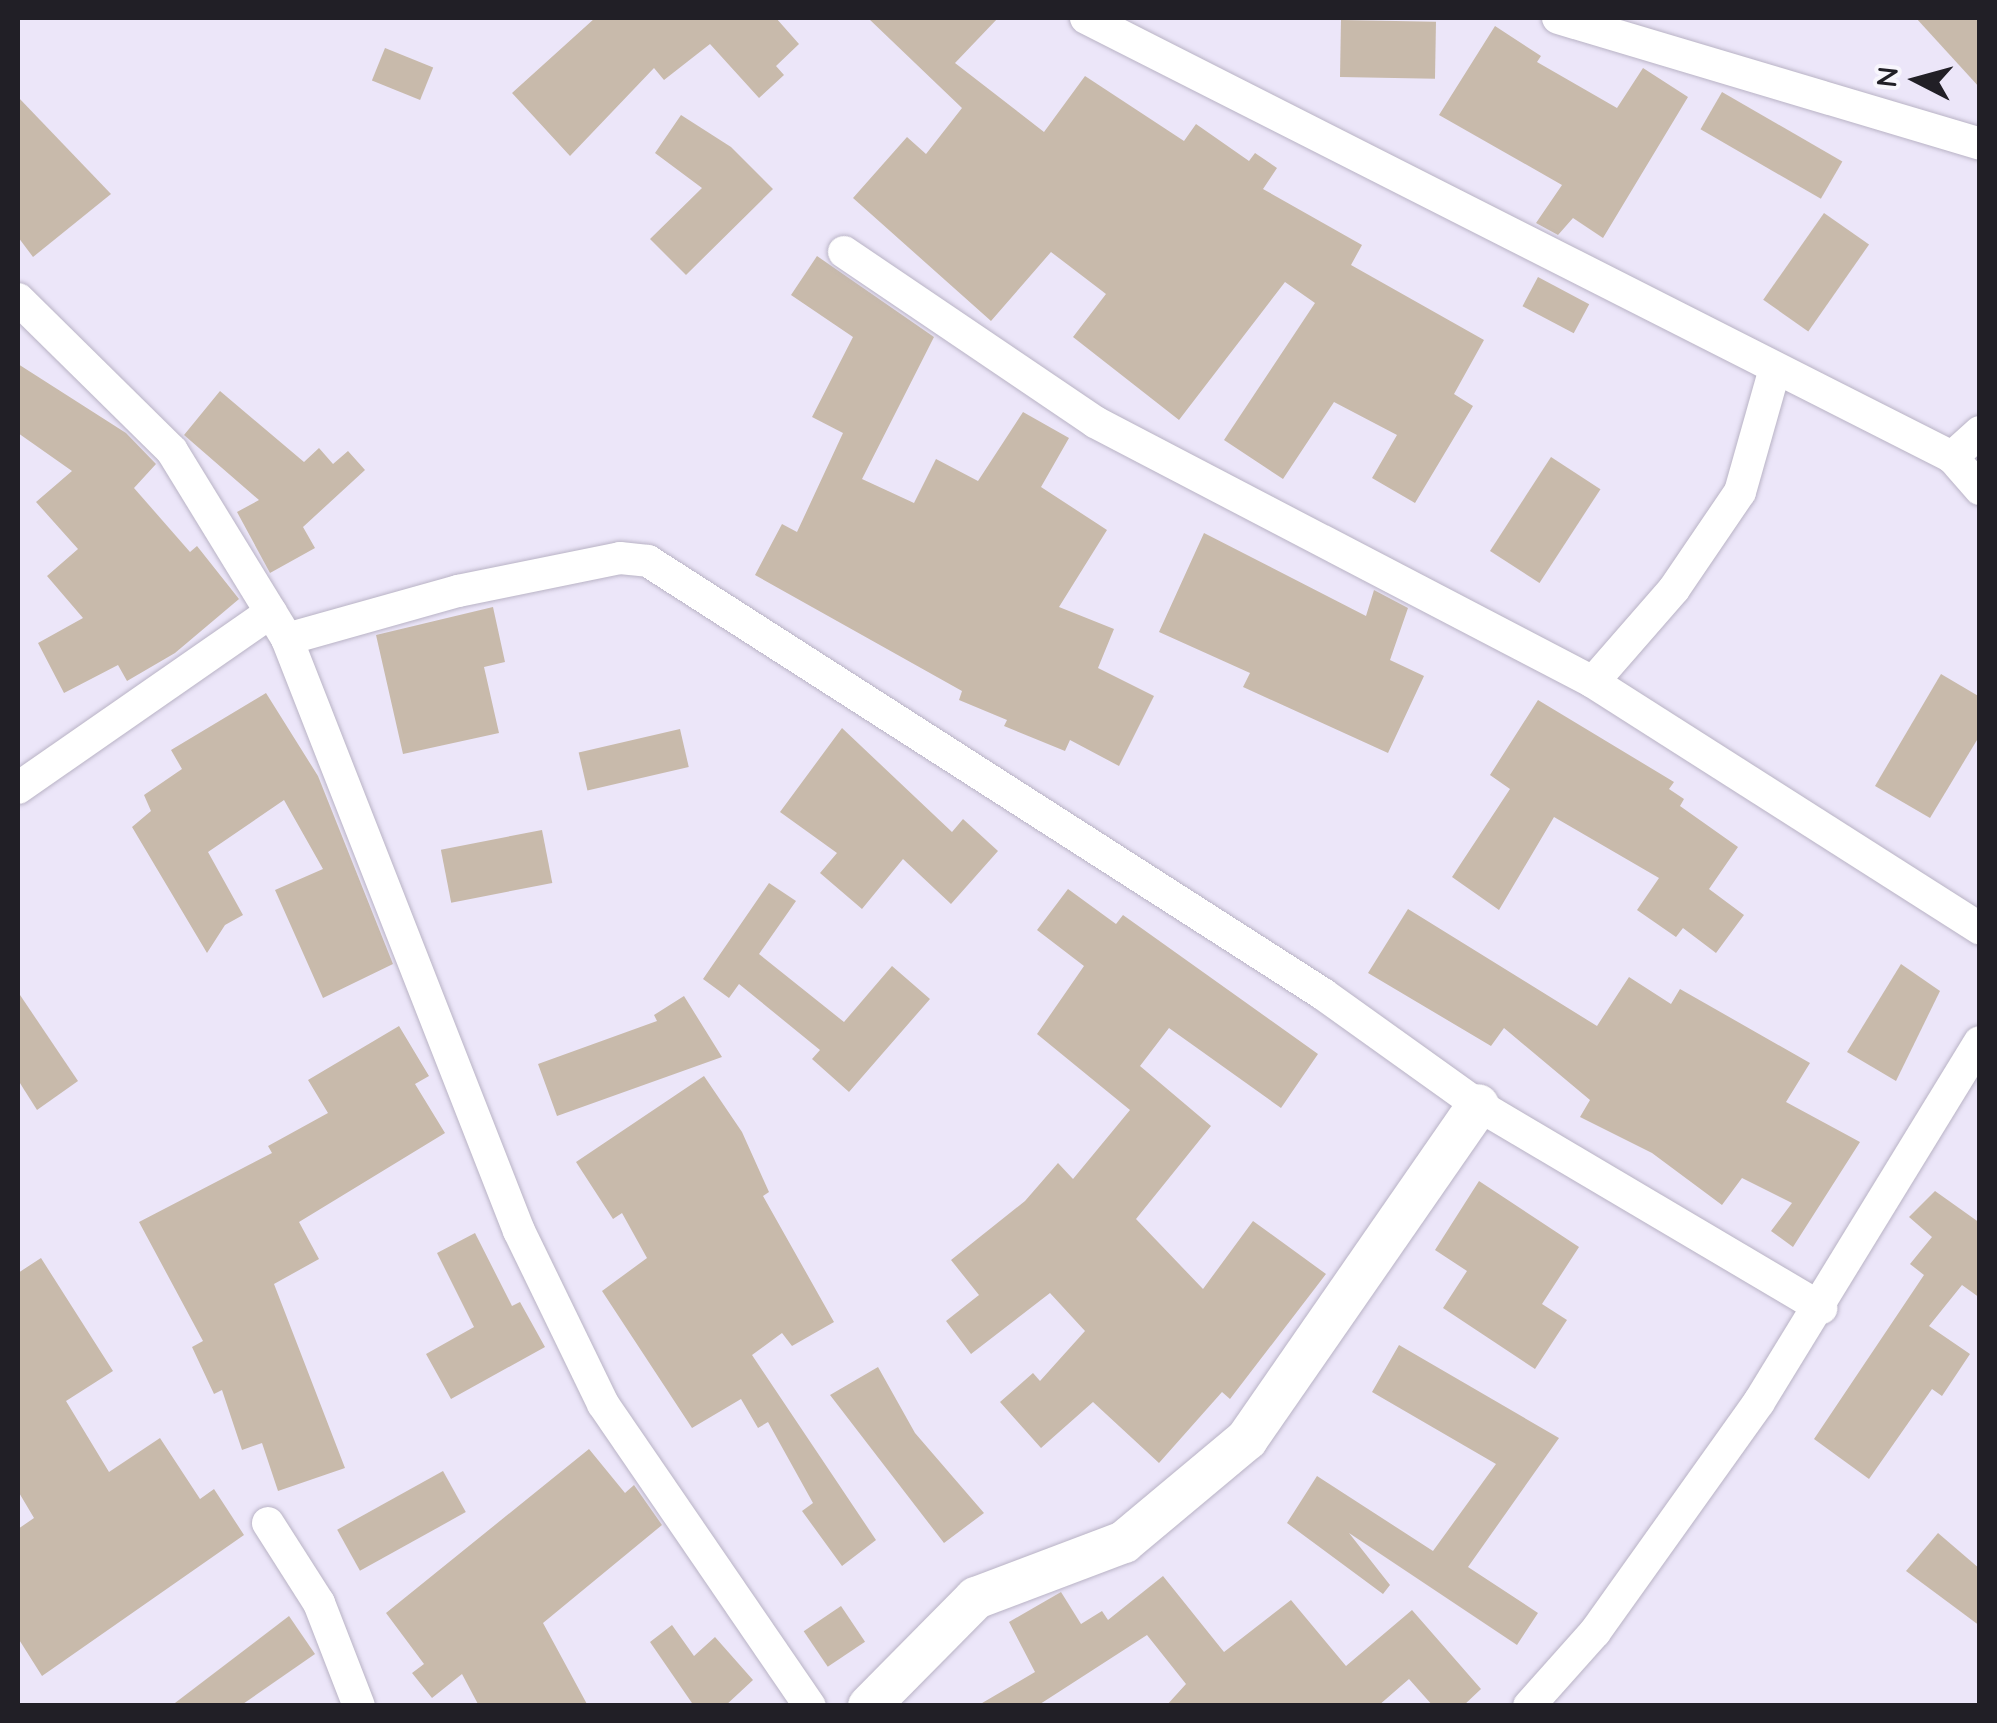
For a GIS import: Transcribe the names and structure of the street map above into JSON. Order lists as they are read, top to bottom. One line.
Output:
{"north":"left"}
